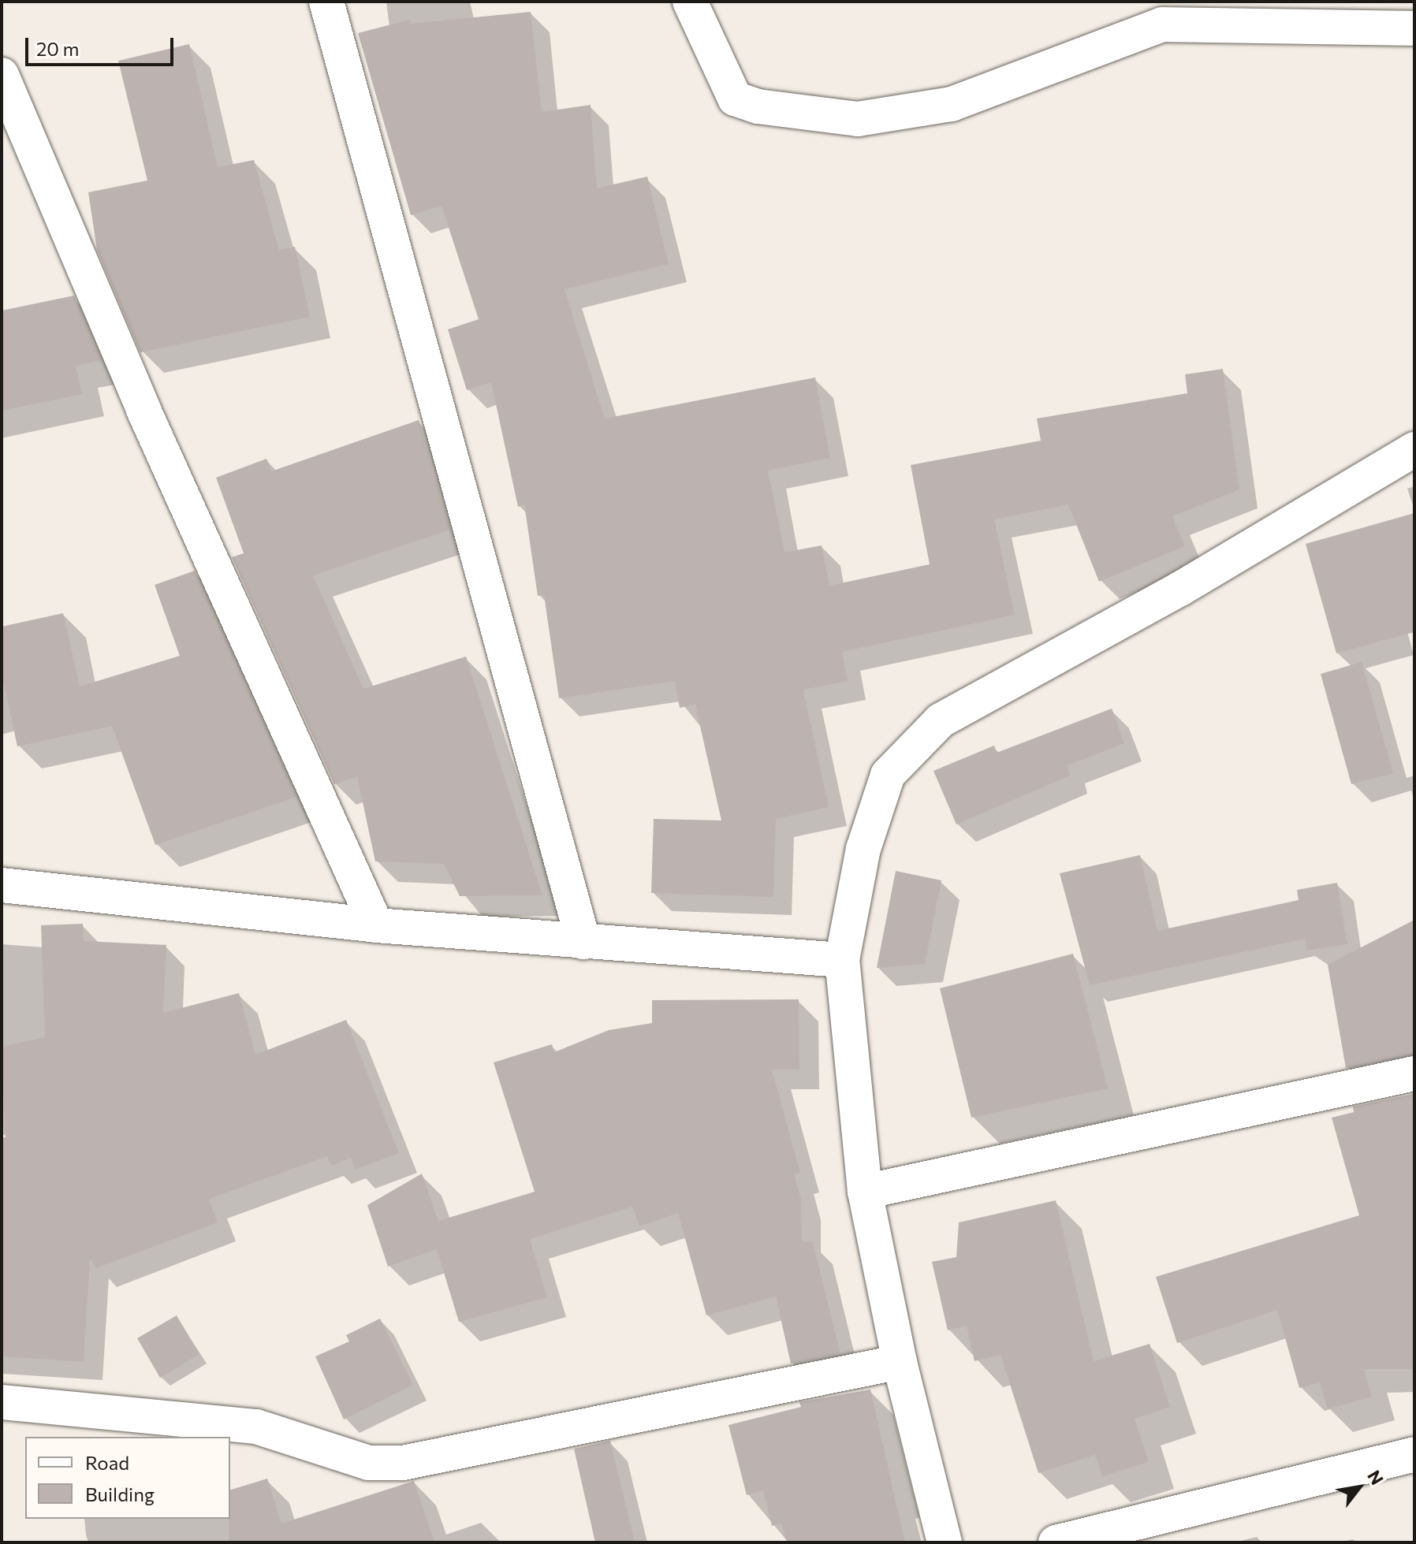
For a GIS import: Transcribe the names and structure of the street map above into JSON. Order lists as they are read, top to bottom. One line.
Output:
{"legend":["Road","Building"],"scale_bar":"20 m","north":"top right"}
